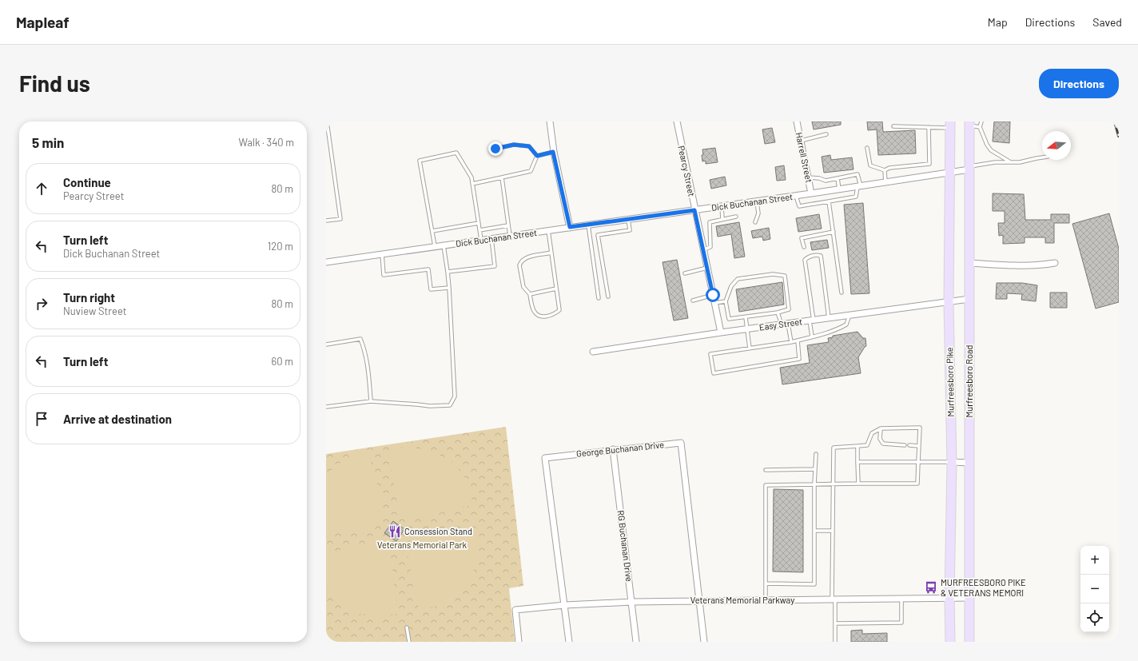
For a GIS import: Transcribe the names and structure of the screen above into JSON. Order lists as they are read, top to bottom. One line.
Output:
{"streets":{"main road":["Murfreesboro Road","Murfreesboro Pike"],"street":["Harrell Street","Pearcy Street","Dick Buchanan Street","Easy Street","George Buchanan Drive","RG Buchanan Drive","Veterans Memorial Parkway"]},"crossings":[["Harrell Street","Dick Buchanan Street"],["Pearcy Street","Dick Buchanan Street"],["Pearcy Street","Easy Street"],["Dick Buchanan Street","Murfreesboro Road"],["Dick Buchanan Street","Murfreesboro Pike"],["Easy Street","Murfreesboro Road"],["Easy Street","Murfreesboro Pike"],["Murfreesboro Road","Veterans Memorial Parkway"],["Murfreesboro Pike","Veterans Memorial Parkway"],["George Buchanan Drive","RG Buchanan Drive"],["George Buchanan Drive","Veterans Memorial Parkway"],["RG Buchanan Drive","Veterans Memorial Parkway"]],"parks":["Veterans Memorial Park"],"places":{"restaurant":["Consession Stand"],"bus stop":["MURFREESBORO PIKE & VETERANS MEMORI"]},"north":"left","page":{"header":"Mapleaf","nav":["Map","Directions","Saved"],"buttons":"Directions","title":"Find us","heading":["5 min","Walk · 340 m"],"list":[["Continue","Pearcy Street","80 m"],["Turn left","Dick Buchanan Street","120 m"],["Turn right","Nuview Street","80 m"],["Turn left","60 m"],"Arrive at destination"],"map_buttons":["+","−"]}}
